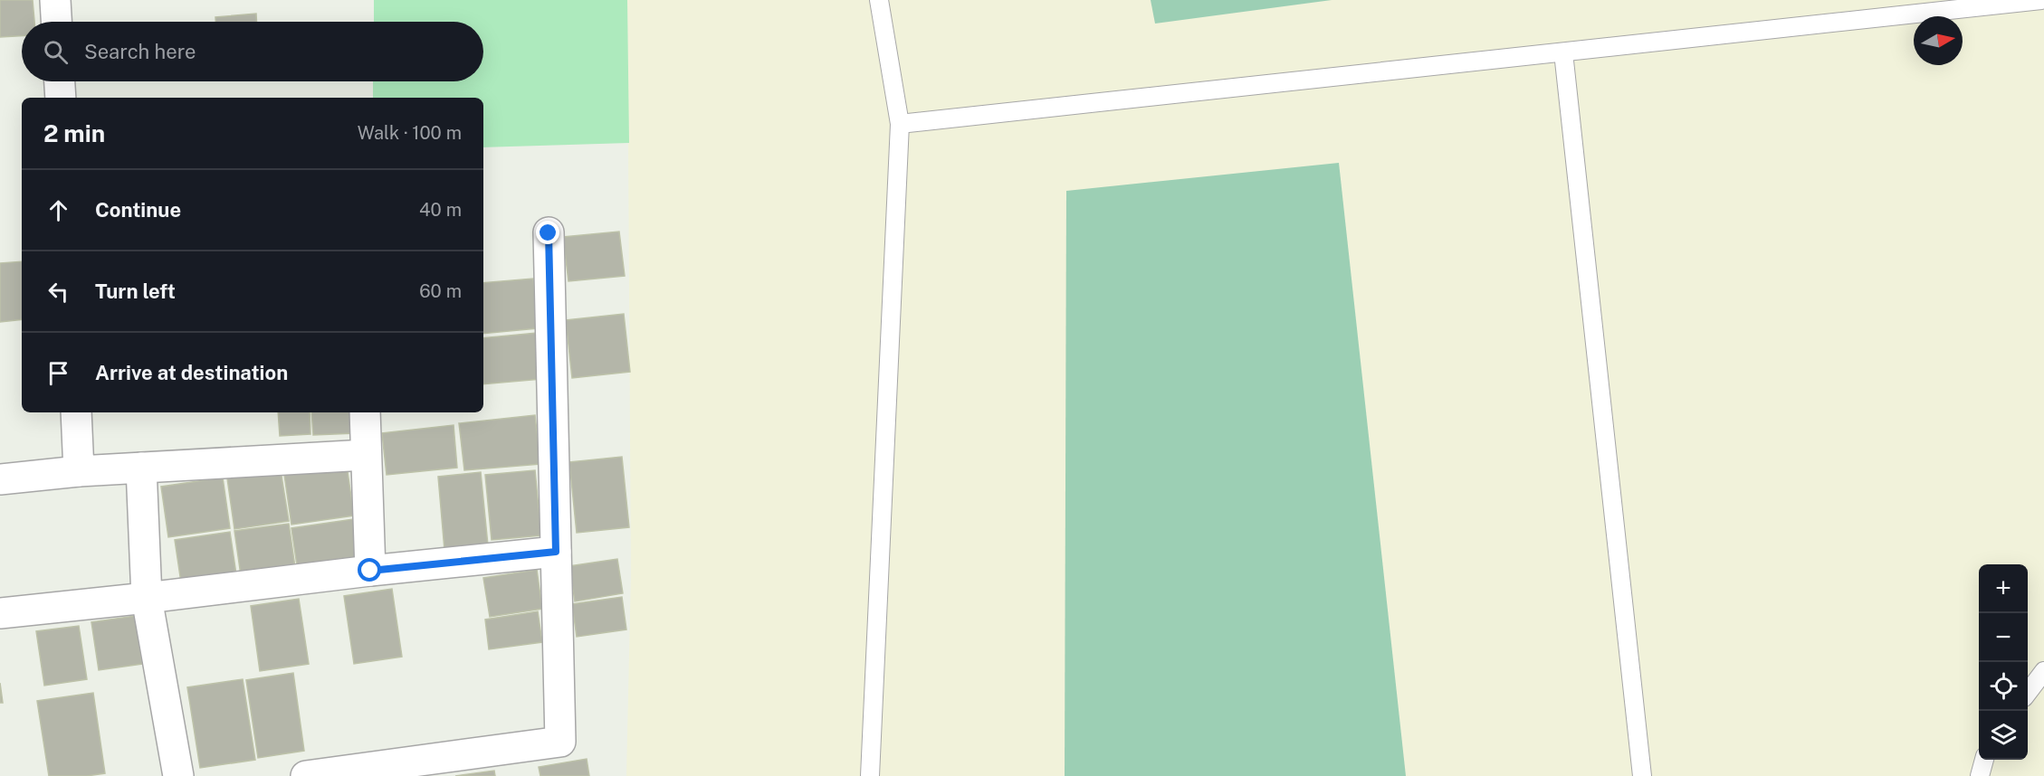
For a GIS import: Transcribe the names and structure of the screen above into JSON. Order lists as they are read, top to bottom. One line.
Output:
{"north":"right","page":{"search":"Search here","heading":["2 min","Walk · 100 m"],"list":[["Continue","40 m"],["Turn left","60 m"],"Arrive at destination"],"map_buttons":["+","−"]}}
